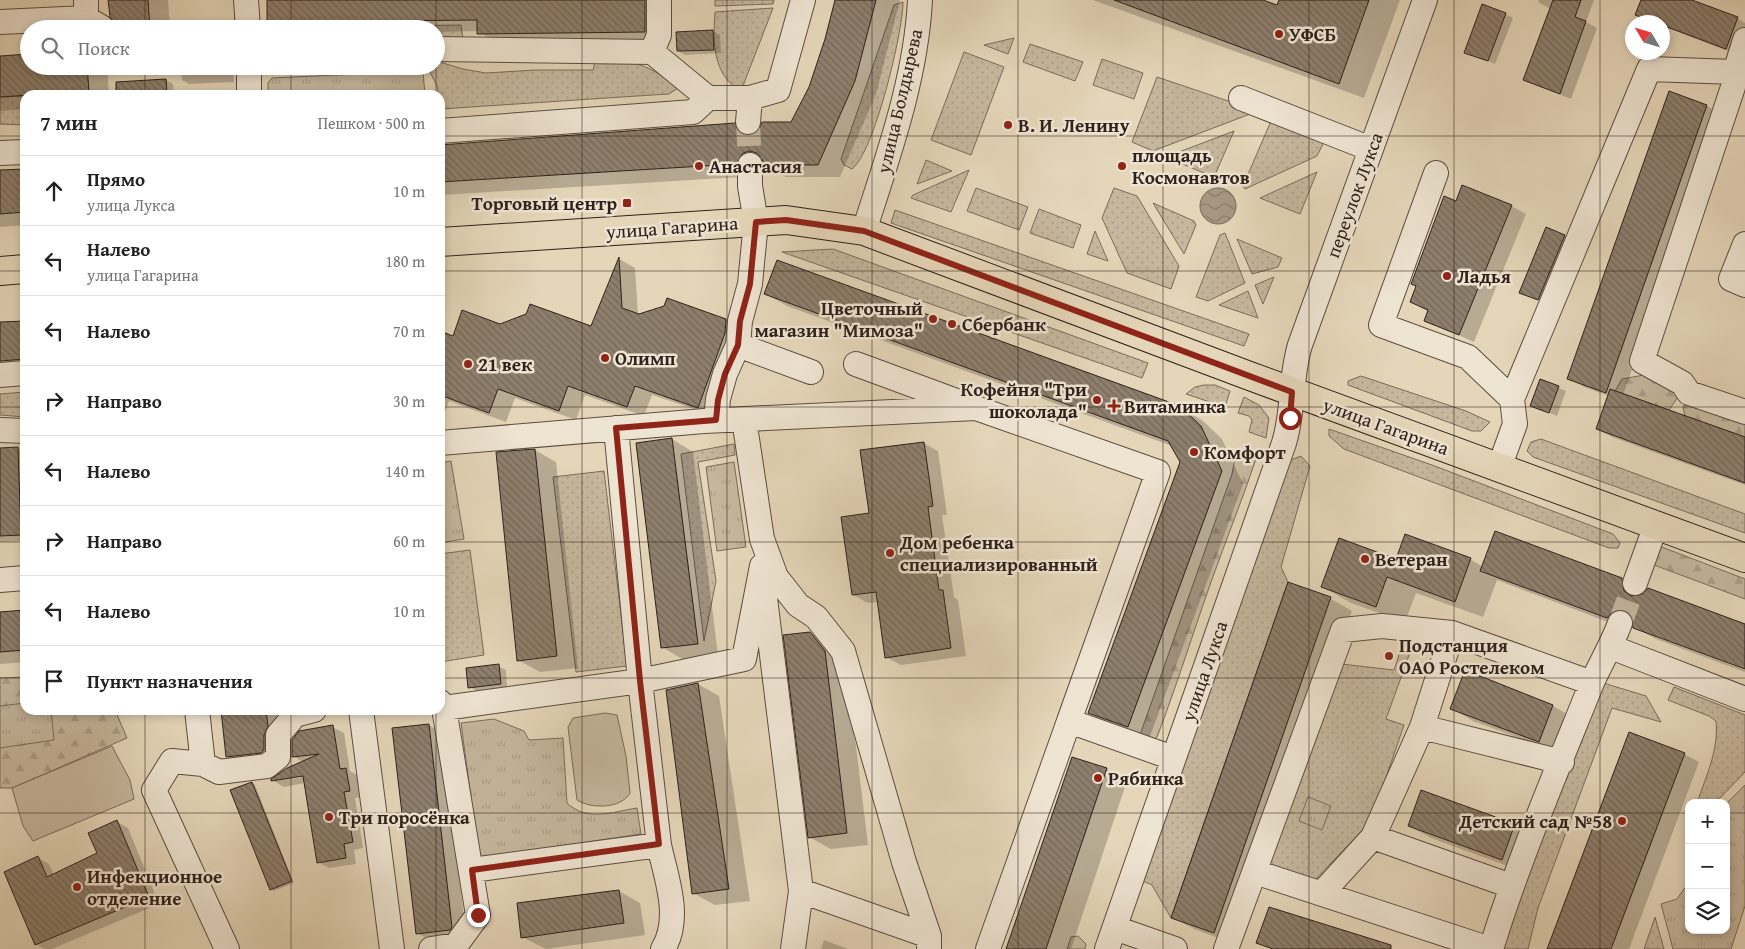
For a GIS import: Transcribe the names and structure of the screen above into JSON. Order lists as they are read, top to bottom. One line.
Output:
{"streets":{"main road":["улица Гагарина"],"street":["улица Болдырева","переулок Лукса","улица Лукса"]},"crossings":[["улица Болдырева","улица Гагарина"],["переулок Лукса","улица Гагарина"],["переулок Лукса","улица Лукса"],["улица Гагарина","улица Лукса"]],"places":{"other":["УФСБ","В. И. Ленину","Анастасия","площадь Космонавтов","Ладья","Цветочный магазин \"Мимоза\"","Сбербанк","Олимп","21 век","Кофейня \"Три шоколада\"","Комфорт","Дом ребенка специализированный","Ветеран","Подстанция ОАО Ростелеком","Рябинка","Три поросёнка","Детский сад №58","Инфекционное отделение"],"transit":["Торговый центр"],"health":["Витаминка"]},"north":"top left","page":{"search":"Поиск","heading":["7 мин","Пешком · 500 m"],"list":[["Прямо","улица Лукса","10 m"],["Налево","улица Гагарина","180 m"],["Налево","70 m"],["Направо","30 m"],["Налево","140 m"],["Направо","60 m"],["Налево","10 m"],"Пункт назначения"],"map_buttons":["+","−"]}}
